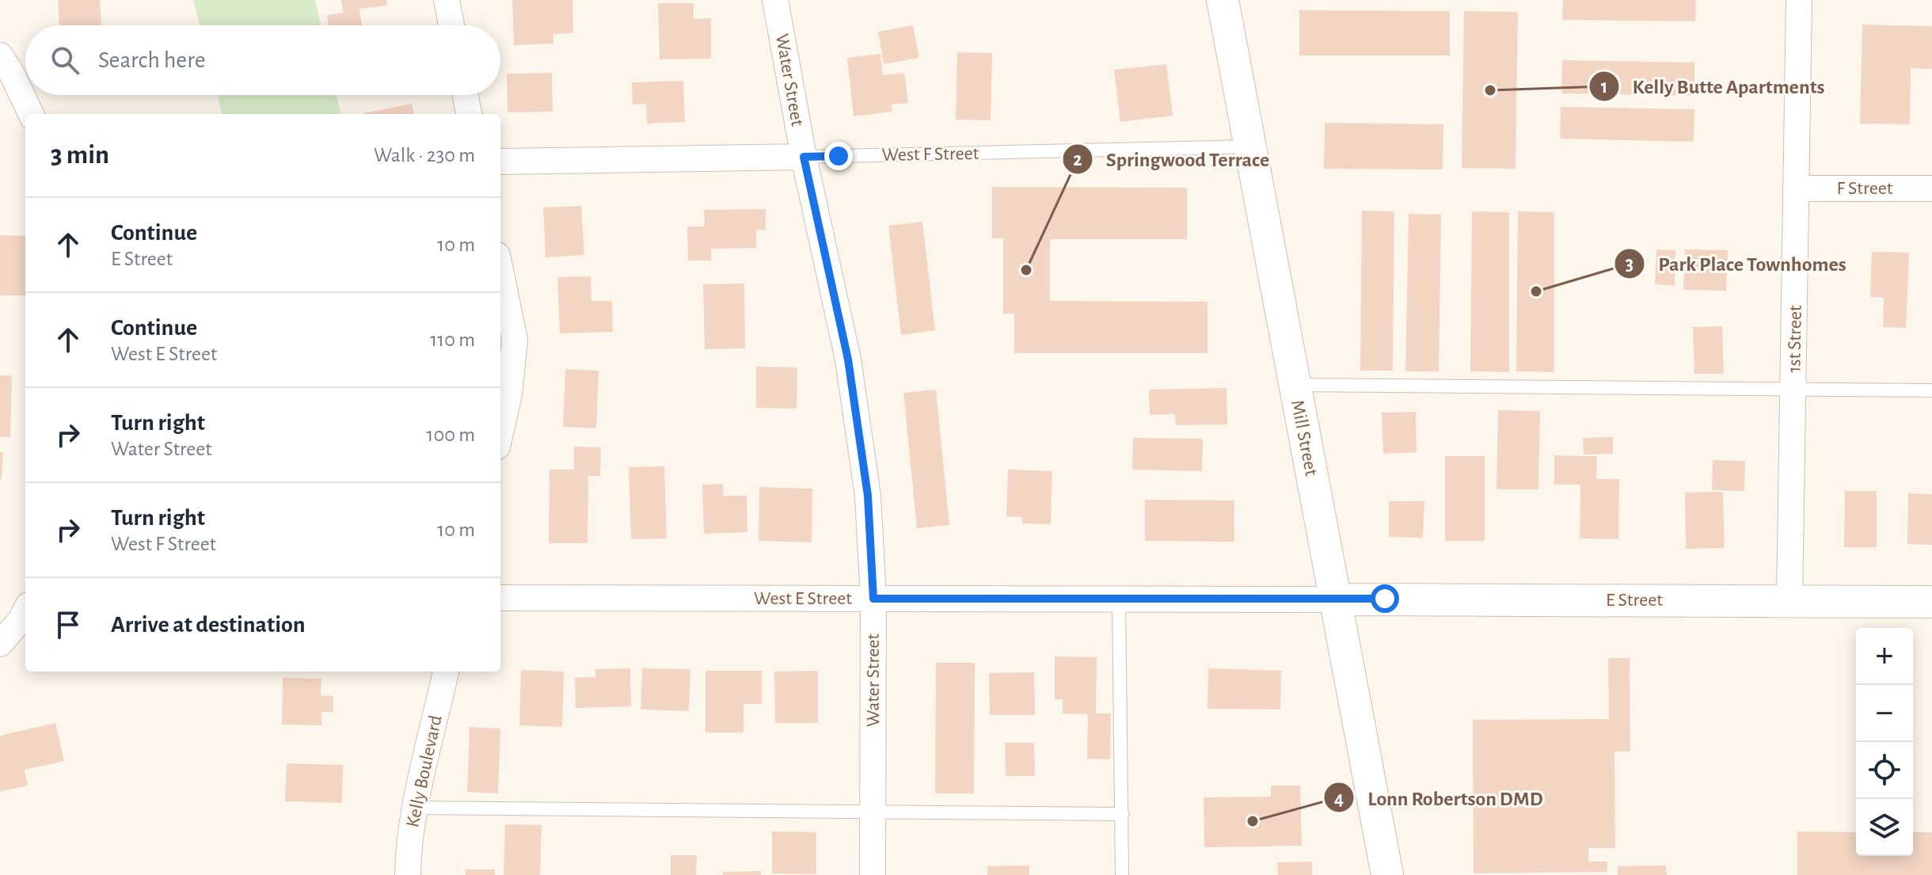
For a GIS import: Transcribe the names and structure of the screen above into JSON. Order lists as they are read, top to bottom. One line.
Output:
{"streets":{"street":["Water Street","West F Street","F Street","1st Street","Mill Street","West E Street","E Street","Kelly Boulevard"]},"crossings":[["Water Street","West F Street"],["Water Street","West E Street"],["West F Street","Mill Street"],["F Street","1st Street"],["1st Street","E Street"],["Mill Street","West E Street"],["Mill Street","E Street"],["West E Street","E Street"]],"places":["Kelly Butte Apartments","Springwood Terrace","Park Place Townhomes","Lonn Robertson DMD"],"page":{"search":"Search here","heading":["3 min","Walk · 230 m"],"list":[["Continue","E Street","10 m"],["Continue","West E Street","110 m"],["Turn right","Water Street","100 m"],["Turn right","West F Street","10 m"],"Arrive at destination"],"map_buttons":["+","−"]}}
